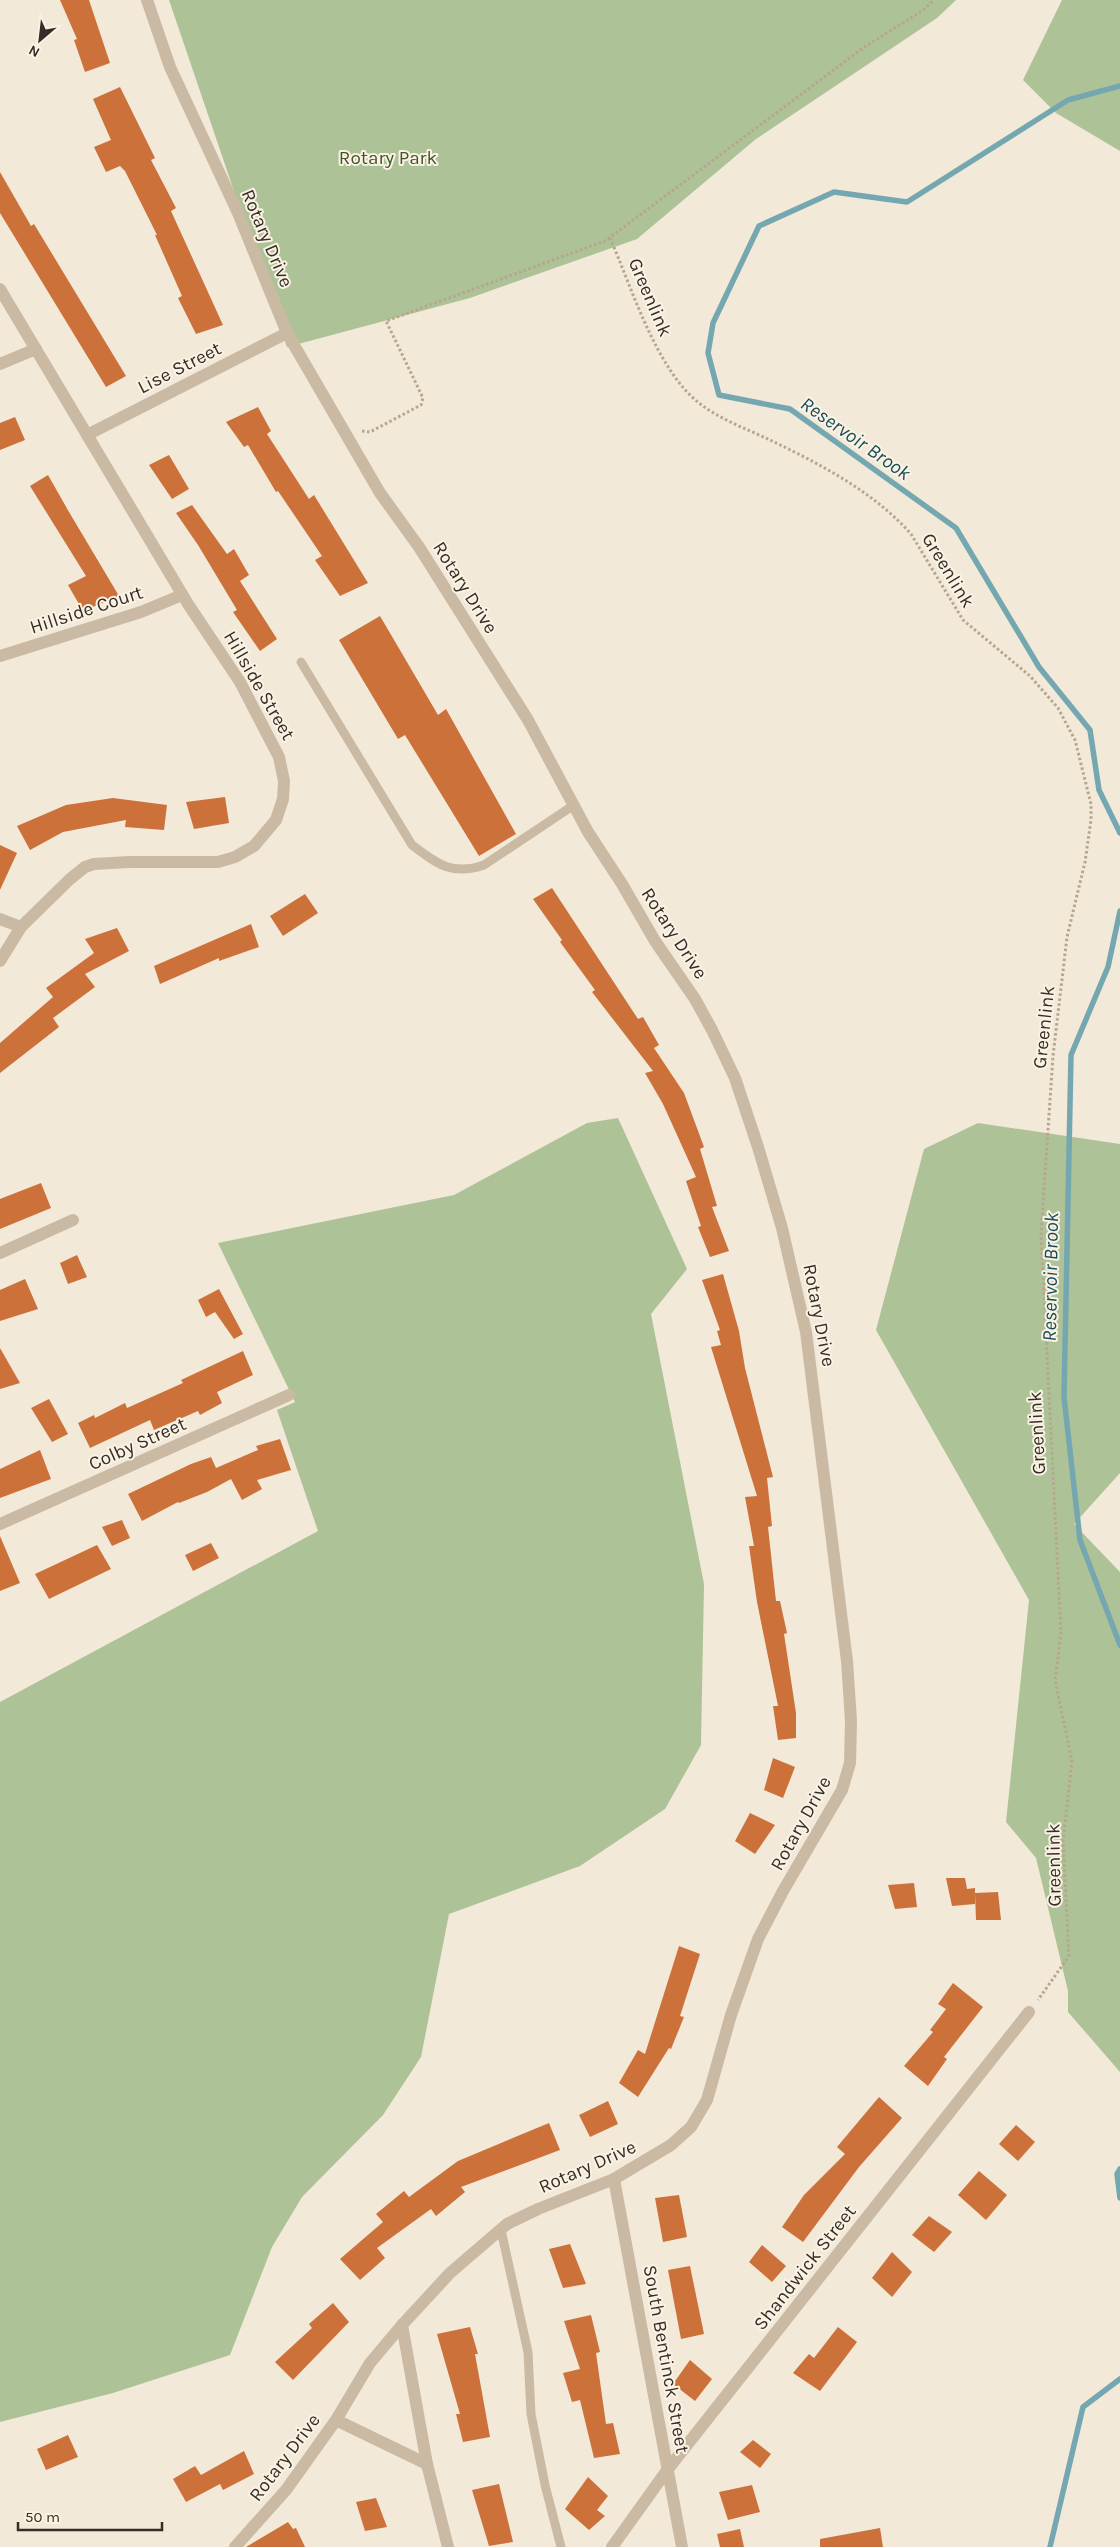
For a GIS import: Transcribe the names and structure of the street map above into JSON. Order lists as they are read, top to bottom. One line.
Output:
{"streets":{"street":["Rotary Drive","Lise Street","Hillside Court","Hillside Street","Colby Street","Shandwick Street","South Bentinck Street"],"path":["Greenlink"]},"crossings":[["Rotary Drive","Lise Street"],["Rotary Drive","South Bentinck Street"],["Greenlink","Shandwick Street"],["Lise Street","Hillside Street"],["Hillside Court","Hillside Street"],["Shandwick Street","South Bentinck Street"]],"water":["Reservoir Brook"],"parks":["Rotary Park"],"scale_bar":"50 m","north":"bottom left"}
